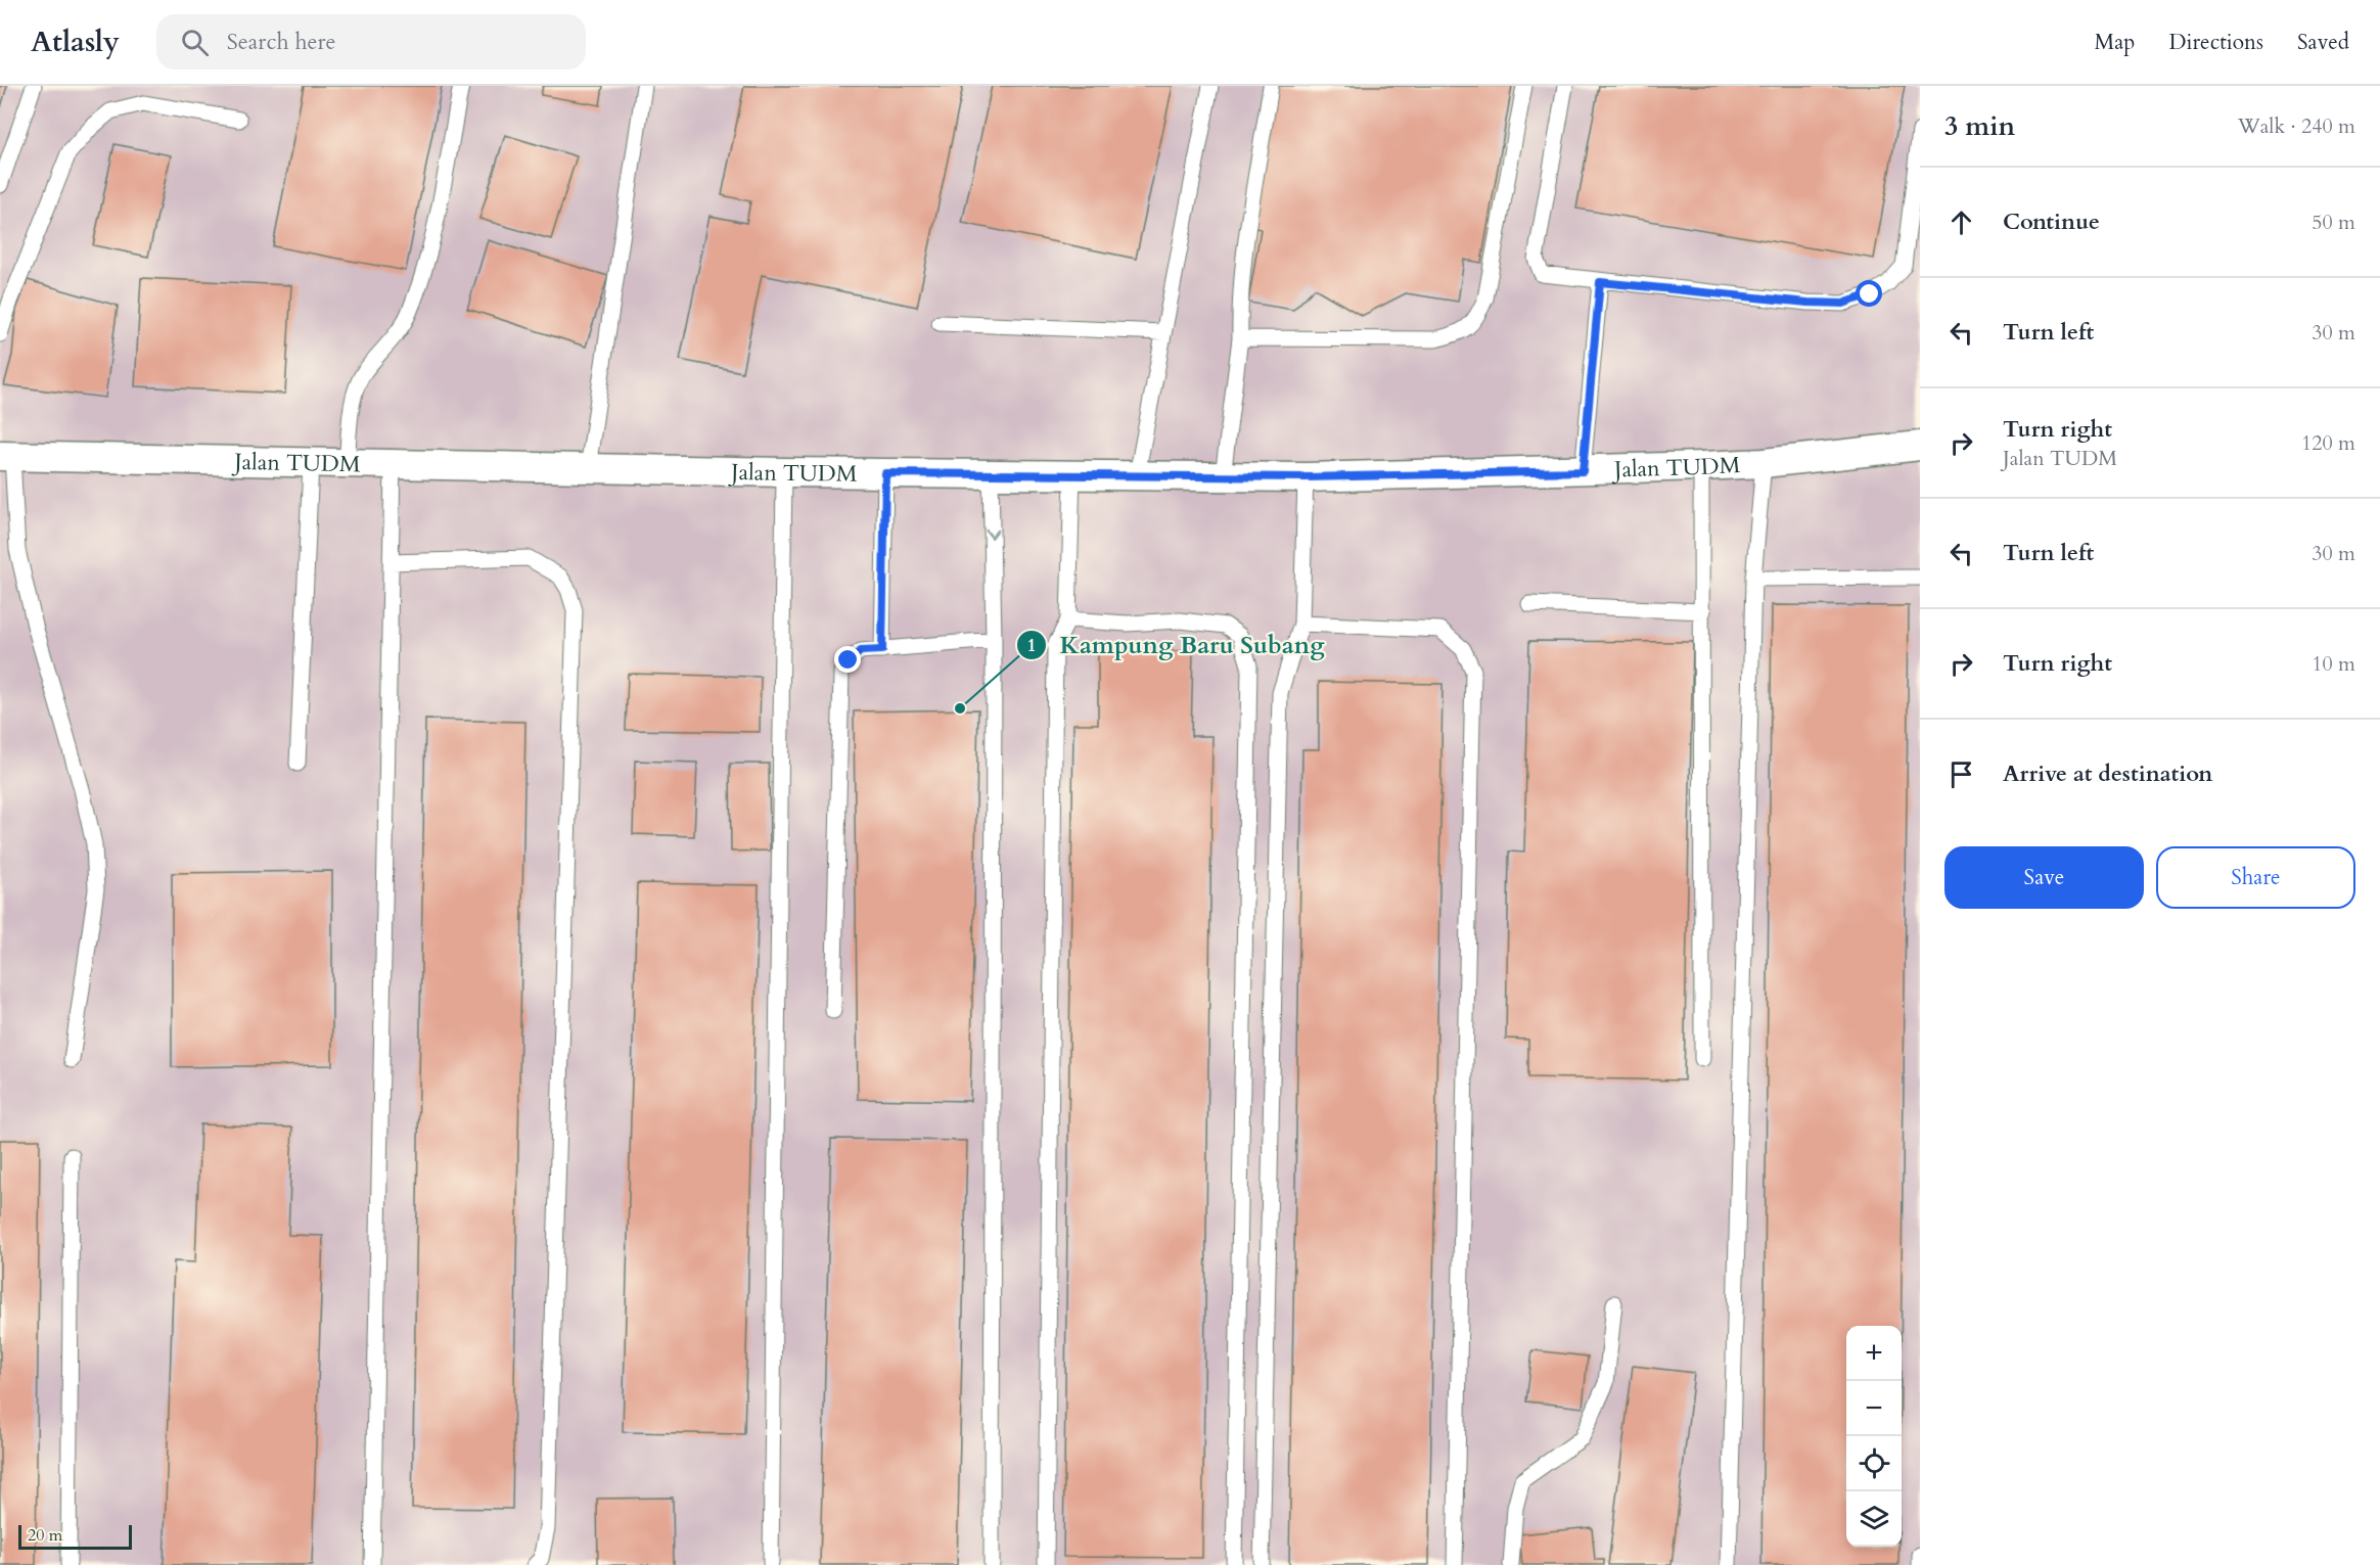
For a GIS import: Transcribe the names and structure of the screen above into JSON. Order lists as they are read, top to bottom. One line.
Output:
{"streets":{"street":["Jalan TUDM"]},"places":["Kampung Baru Subang"],"scale_bar":"20 m","page":{"header":"Atlasly","search":"Search here","nav":["Map","Directions","Saved"],"heading":["3 min","Walk · 240 m"],"list":[["Continue","50 m"],["Turn left","30 m"],["Turn right","Jalan TUDM","120 m"],["Turn left","30 m"],["Turn right","10 m"],"Arrive at destination"],"buttons":["Save","Share"],"map_buttons":["+","−"],"scale":"20 m"}}
